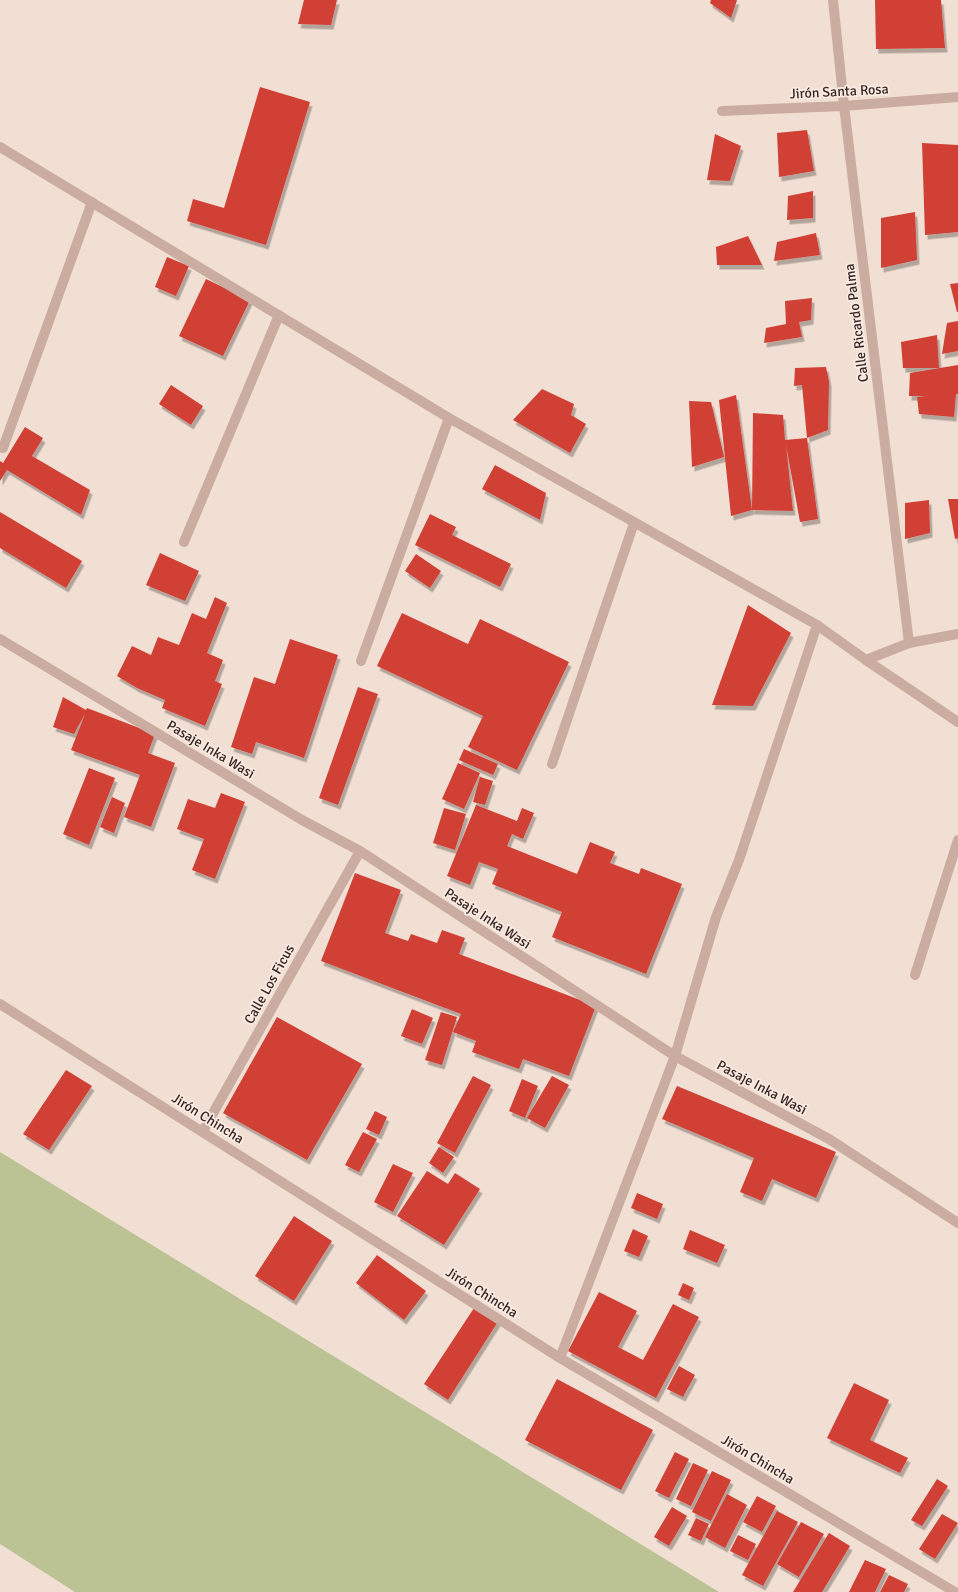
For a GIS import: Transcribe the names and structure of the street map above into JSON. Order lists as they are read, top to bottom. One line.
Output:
{"streets":{"street":["Jirón Santa Rosa","Calle Ricardo Palma","Pasaje Inka Wasi","Calle Los Ficus","Jirón Chincha"]},"crossings":[["Jirón Santa Rosa","Calle Ricardo Palma"],["Pasaje Inka Wasi","Calle Los Ficus"],["Calle Los Ficus","Jirón Chincha"]]}
